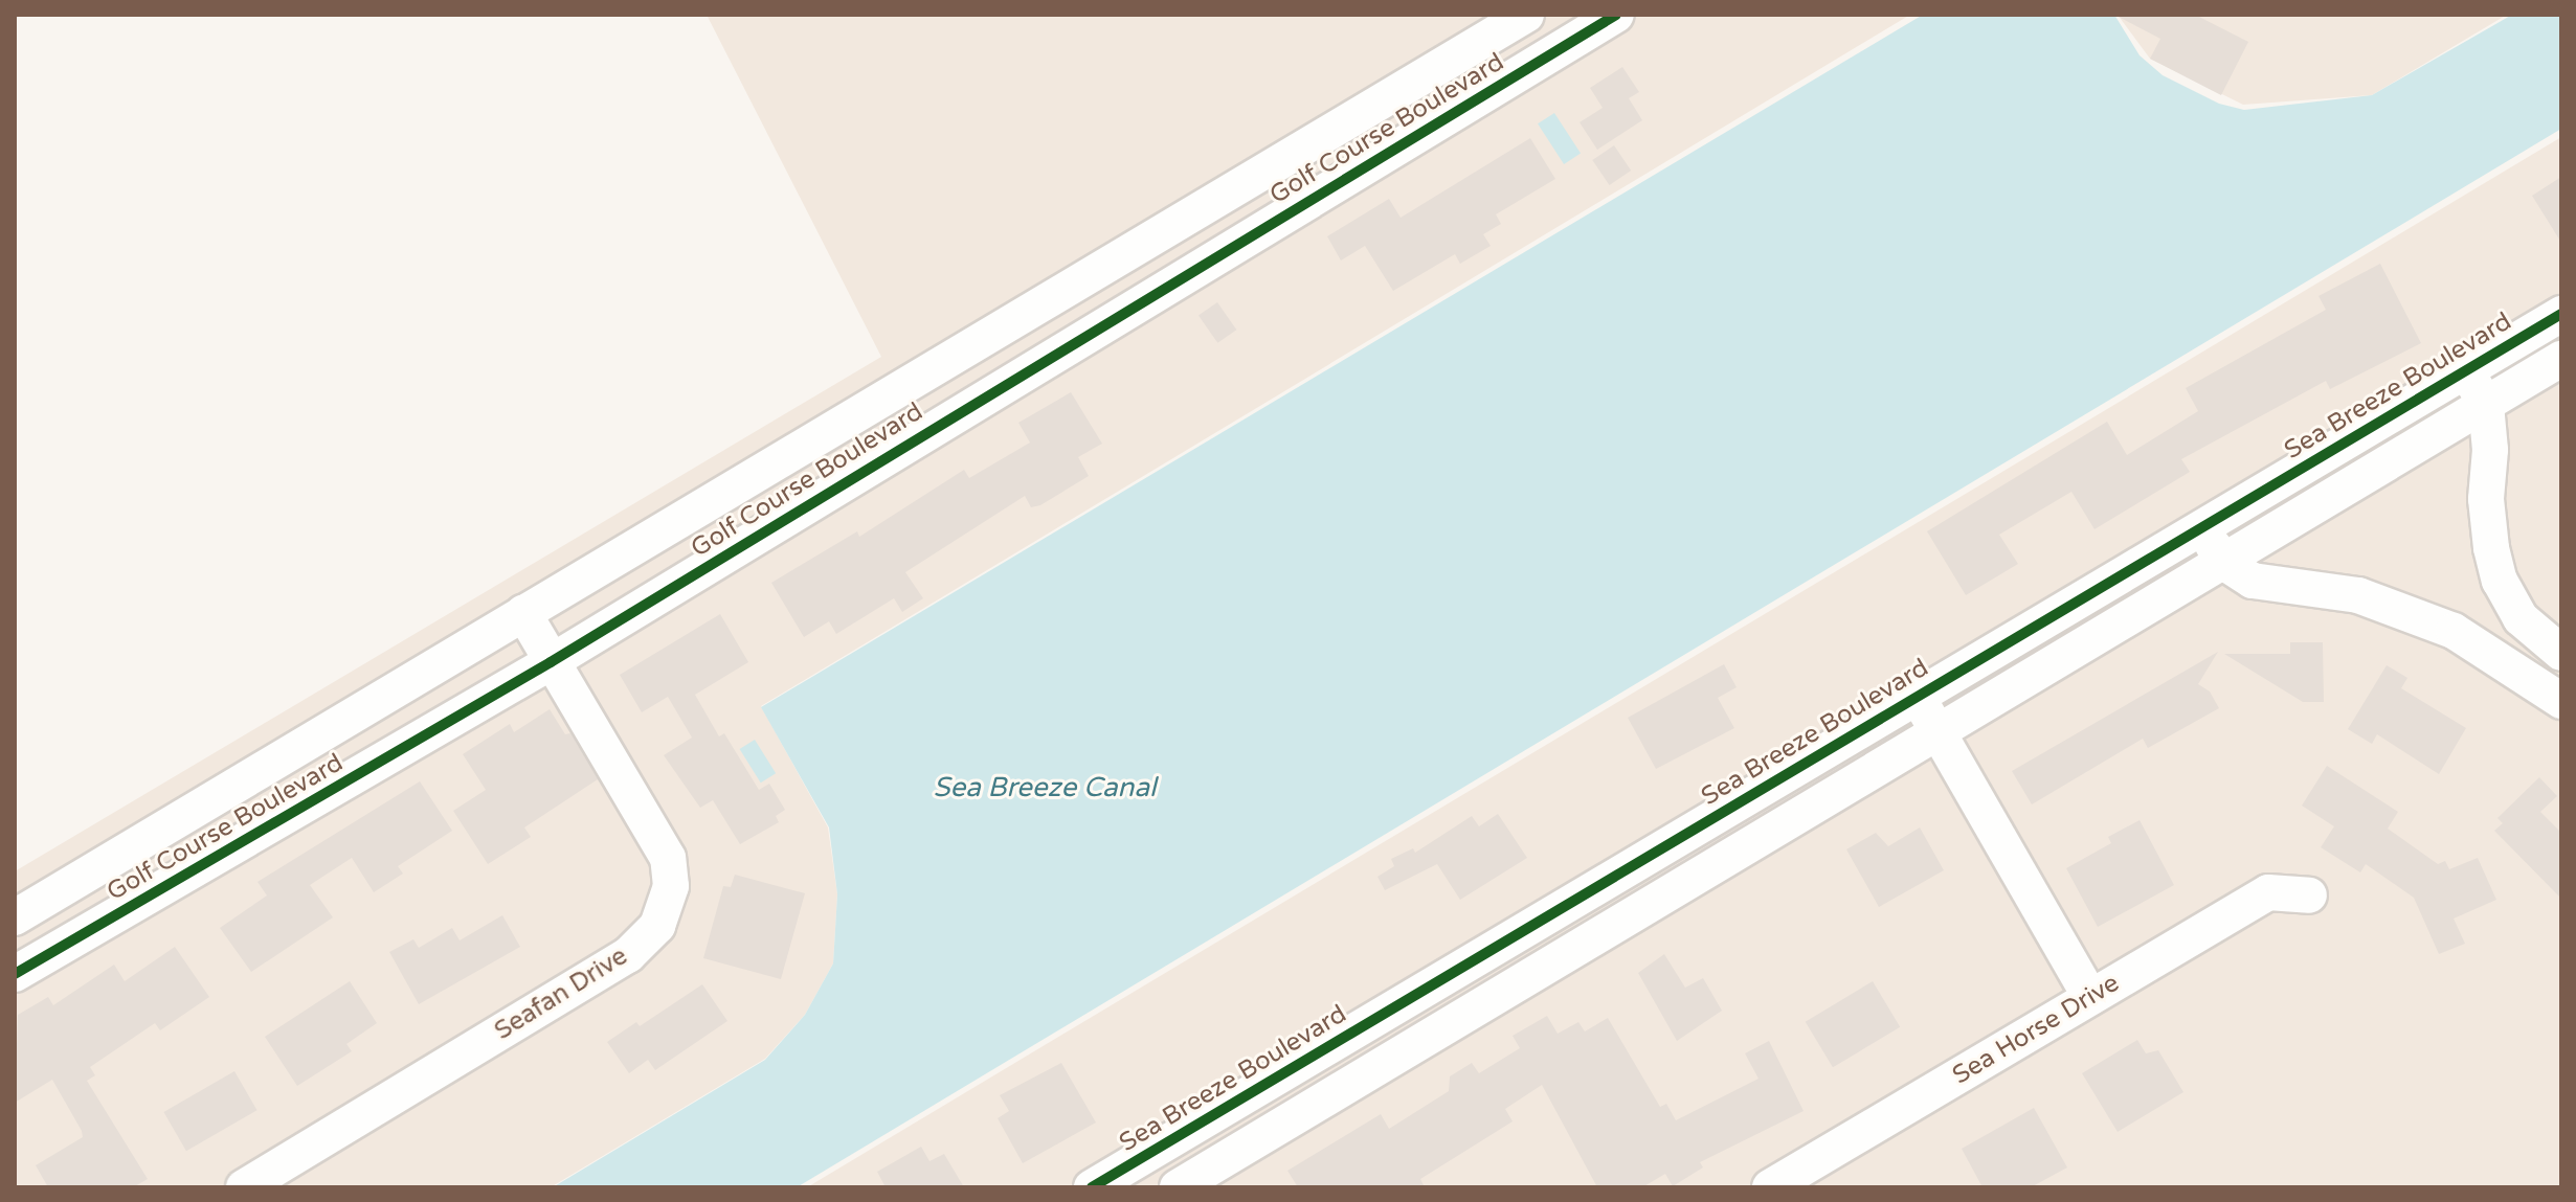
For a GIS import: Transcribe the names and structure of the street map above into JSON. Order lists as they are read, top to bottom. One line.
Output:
{"streets":{"street":["Golf Course Boulevard","Sea Breeze Boulevard","Seafan Drive","Sea Horse Drive"]},"crossings":[["Golf Course Boulevard","Seafan Drive"]],"water":["Sea Breeze Canal"]}
